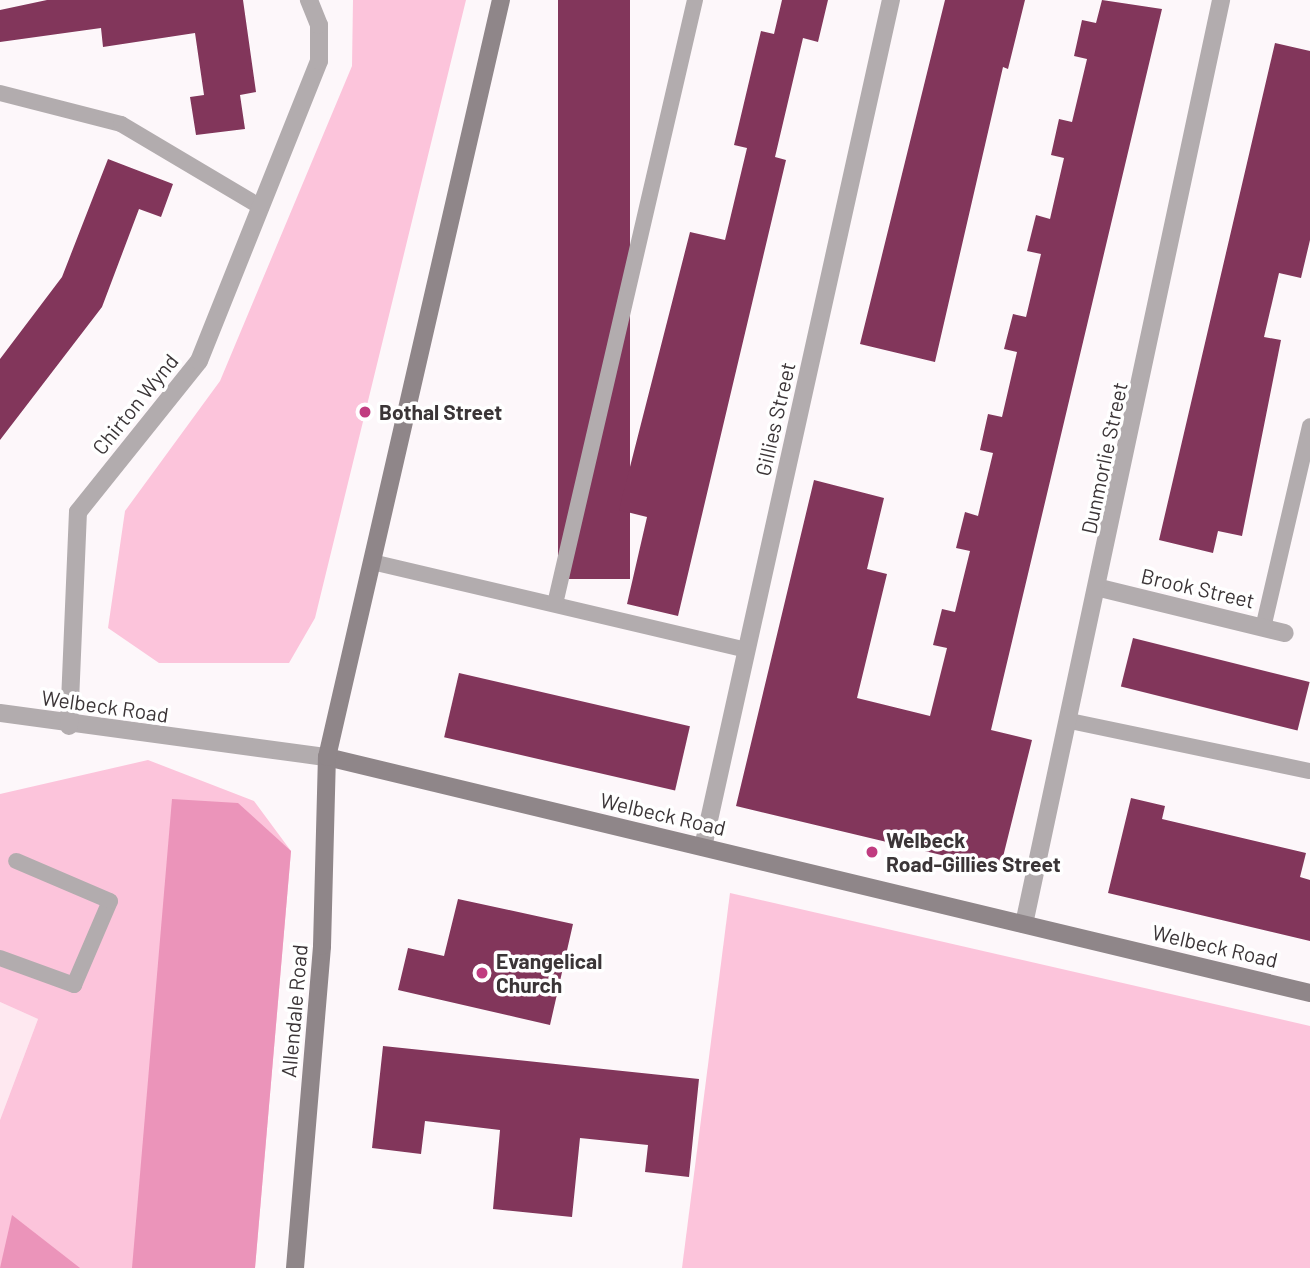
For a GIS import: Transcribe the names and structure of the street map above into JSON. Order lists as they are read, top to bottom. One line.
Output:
{"streets":{"main road":["Welbeck Road","Allendale Road"],"street":["Chirton Wynd","Gillies Street","Dunmorlie Street","Brook Street"]},"crossings":[["Chirton Wynd","Welbeck Road"],["Gillies Street","Welbeck Road"],["Dunmorlie Street","Brook Street"],["Dunmorlie Street","Welbeck Road"],["Welbeck Road","Allendale Road"]],"places":["Bothal Street","Welbeck Road-Gillies Street","Evangelical Church"]}
